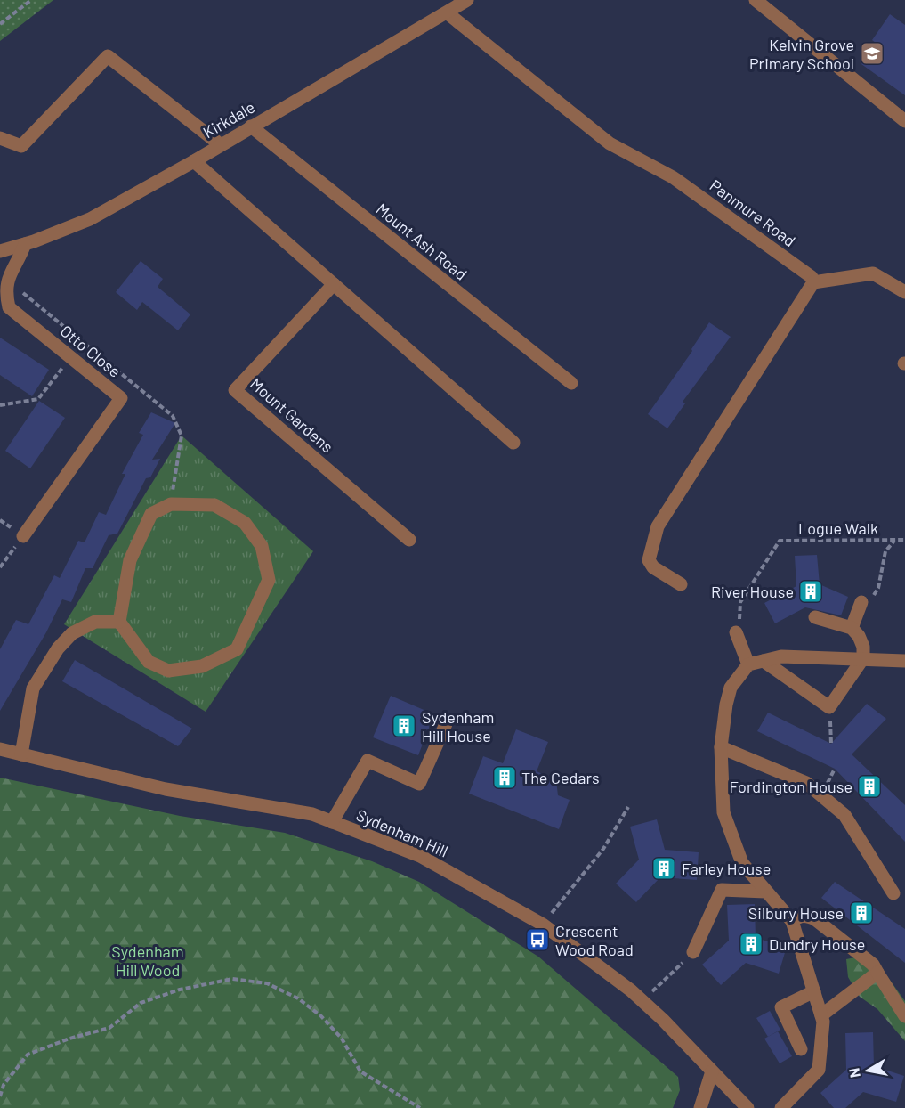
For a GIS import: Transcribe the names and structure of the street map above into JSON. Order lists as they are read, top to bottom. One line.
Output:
{"streets":{"street":["Kirkdale","Panmure Road","Mount Ash Road","Otto Close","Mount Gardens","Sydenham Hill"],"path":["Logue Walk"]},"crossings":[["Kirkdale","Panmure Road"],["Kirkdale","Mount Ash Road"],["Kirkdale","Otto Close"]],"parks":["Sydenham Hill Wood"],"places":{"school or university":["Kelvin Grove Primary School"],"building":["River House","Sydenham Hill House","The Cedars","Fordington House","Farley House","Silbury House","Dundry House"],"bus stop":["Crescent Wood Road"]},"north":"left"}
